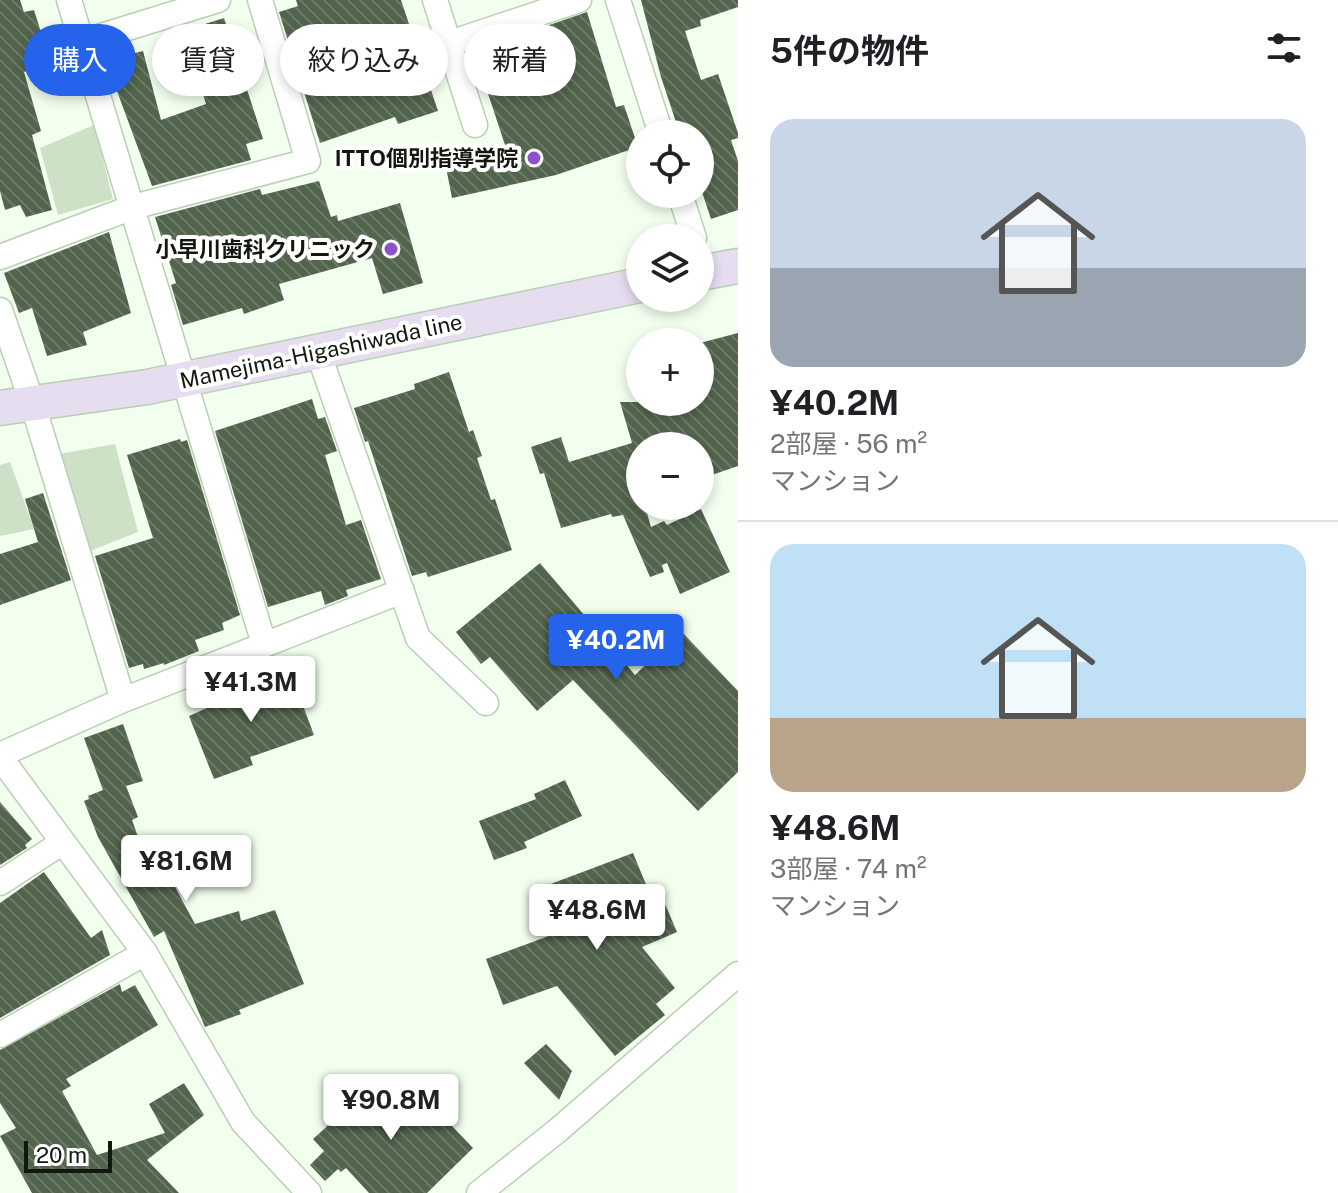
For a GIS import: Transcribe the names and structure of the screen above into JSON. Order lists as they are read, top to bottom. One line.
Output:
{"streets":{"main road":["Mamejima-Higashiwada line"]},"places":["ITTO個別指導学院","小早川歯科クリニック"],"scale_bar":"20 m","page":{"heading":"5件の物件","chip":["購入","賃貸","絞り込み","新着"],"list":[{"name":"¥40.2M","note":"2部屋 · 56 m² · マンション"},{"name":"¥48.6M","note":"3部屋 · 74 m² · マンション"}],"map_buttons":["+","−"],"price":["¥40.2M","¥41.3M","¥81.6M","¥48.6M","¥90.8M"],"scale":"20 m"}}
